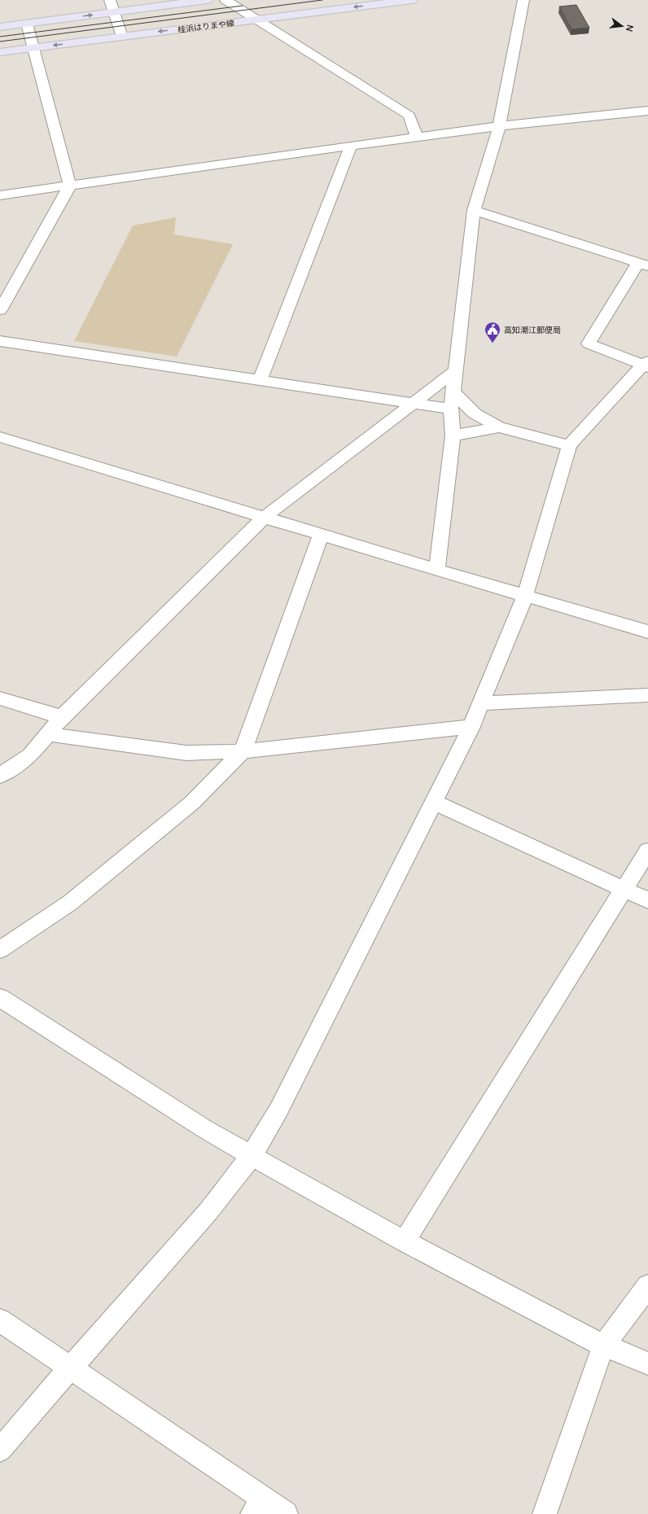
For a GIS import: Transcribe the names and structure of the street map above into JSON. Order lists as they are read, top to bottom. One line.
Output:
{"streets":{"main road":["桂浜はりまや線"]},"places":{"public building":["高知潮江郵便局"]},"north":"right"}
